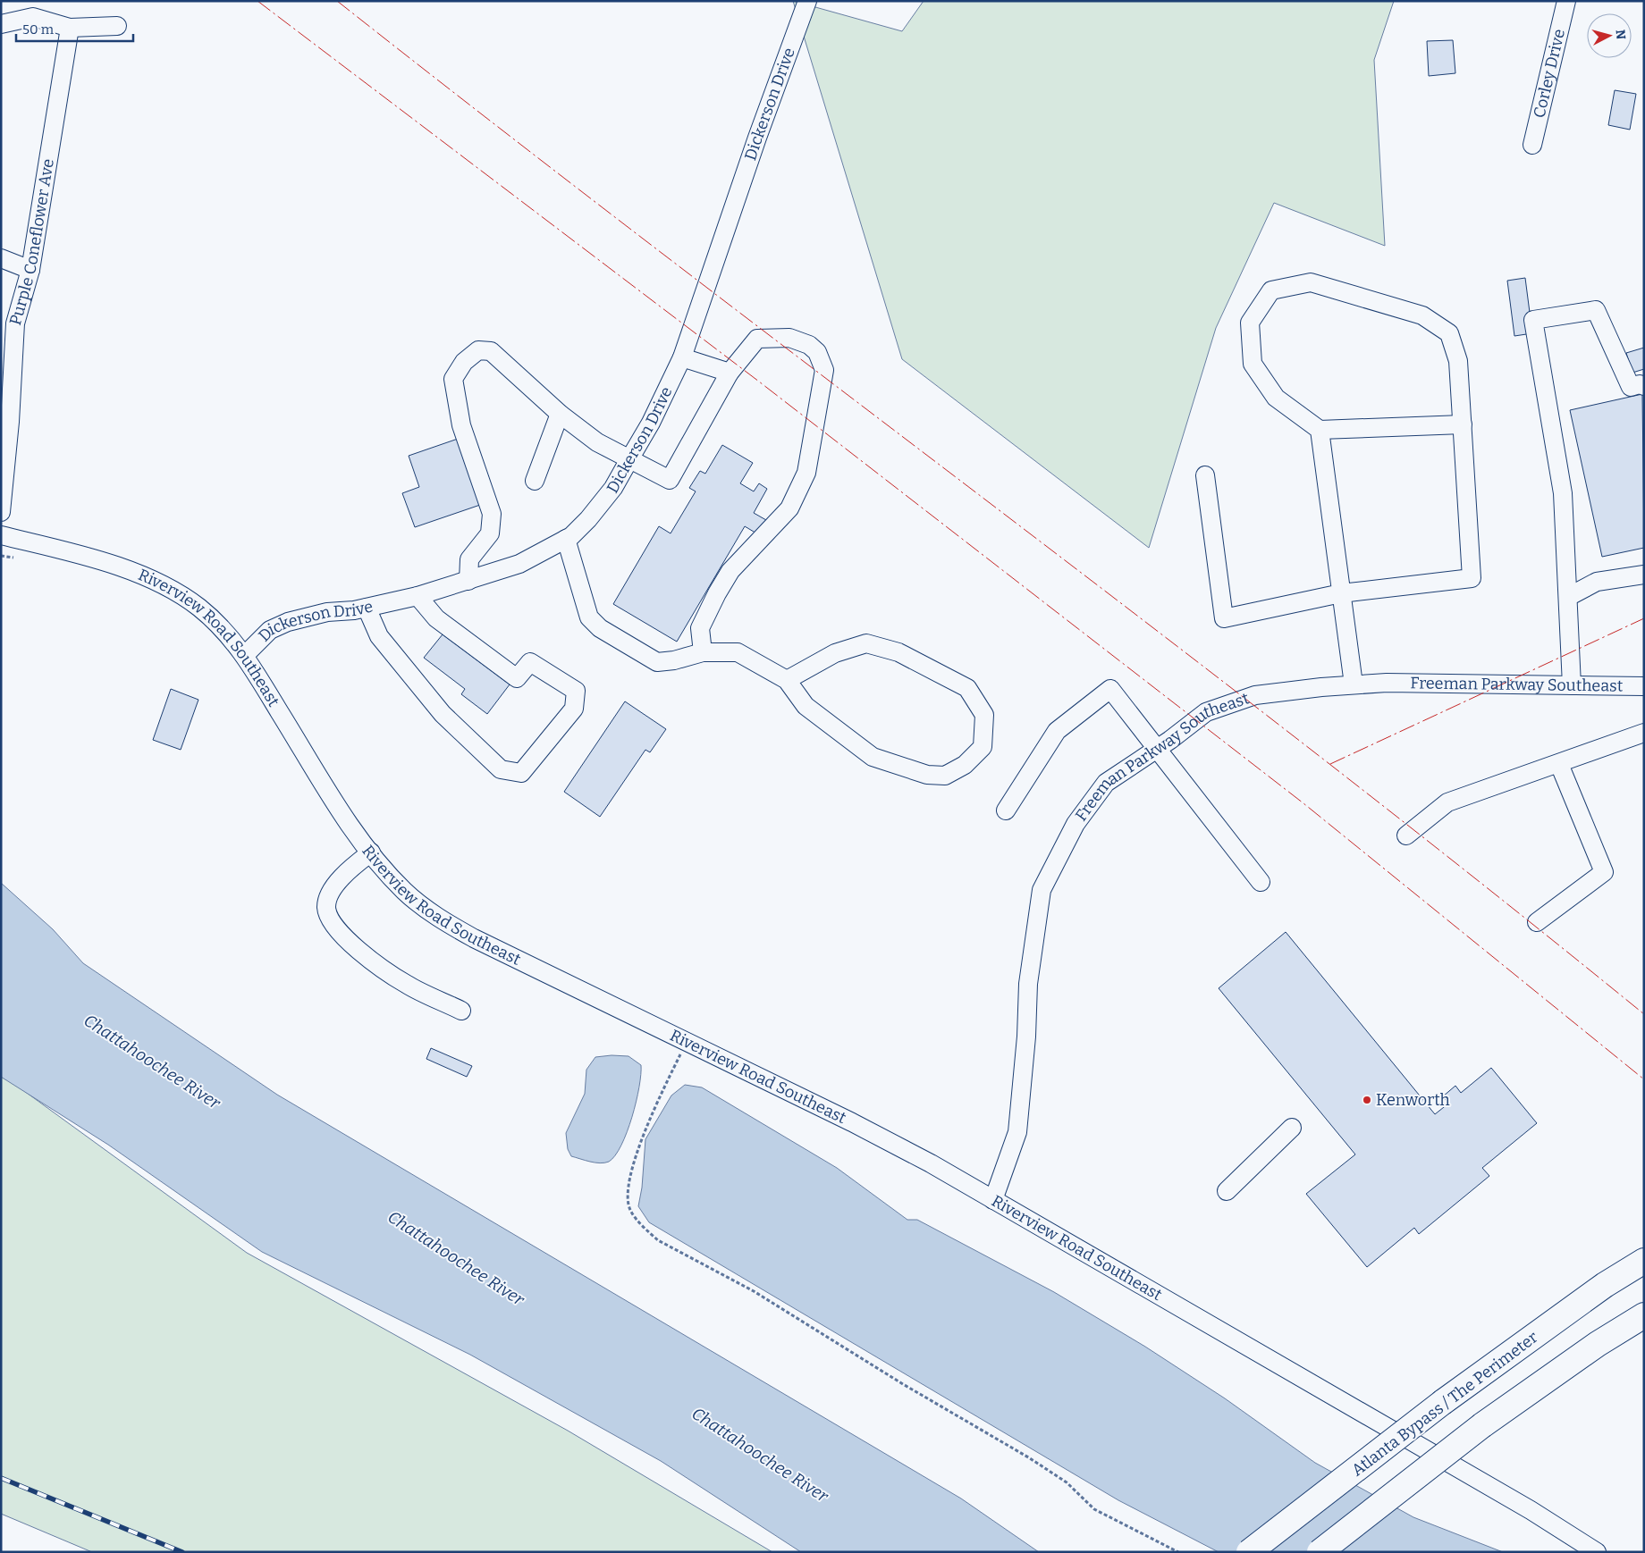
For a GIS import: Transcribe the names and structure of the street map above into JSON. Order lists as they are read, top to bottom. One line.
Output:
{"streets":{"highway":["Atlanta Bypass / The Perimeter"],"street":["Corley Drive","Dickerson Drive","Purple Coneflower Ave","Riverview Road Southeast","Freeman Parkway Southeast"]},"crossings":[["Dickerson Drive","Riverview Road Southeast"],["Riverview Road Southeast","Freeman Parkway Southeast"]],"water":["Chattahoochee River"],"places":["Kenworth"],"scale_bar":"50 m","north":"right"}
